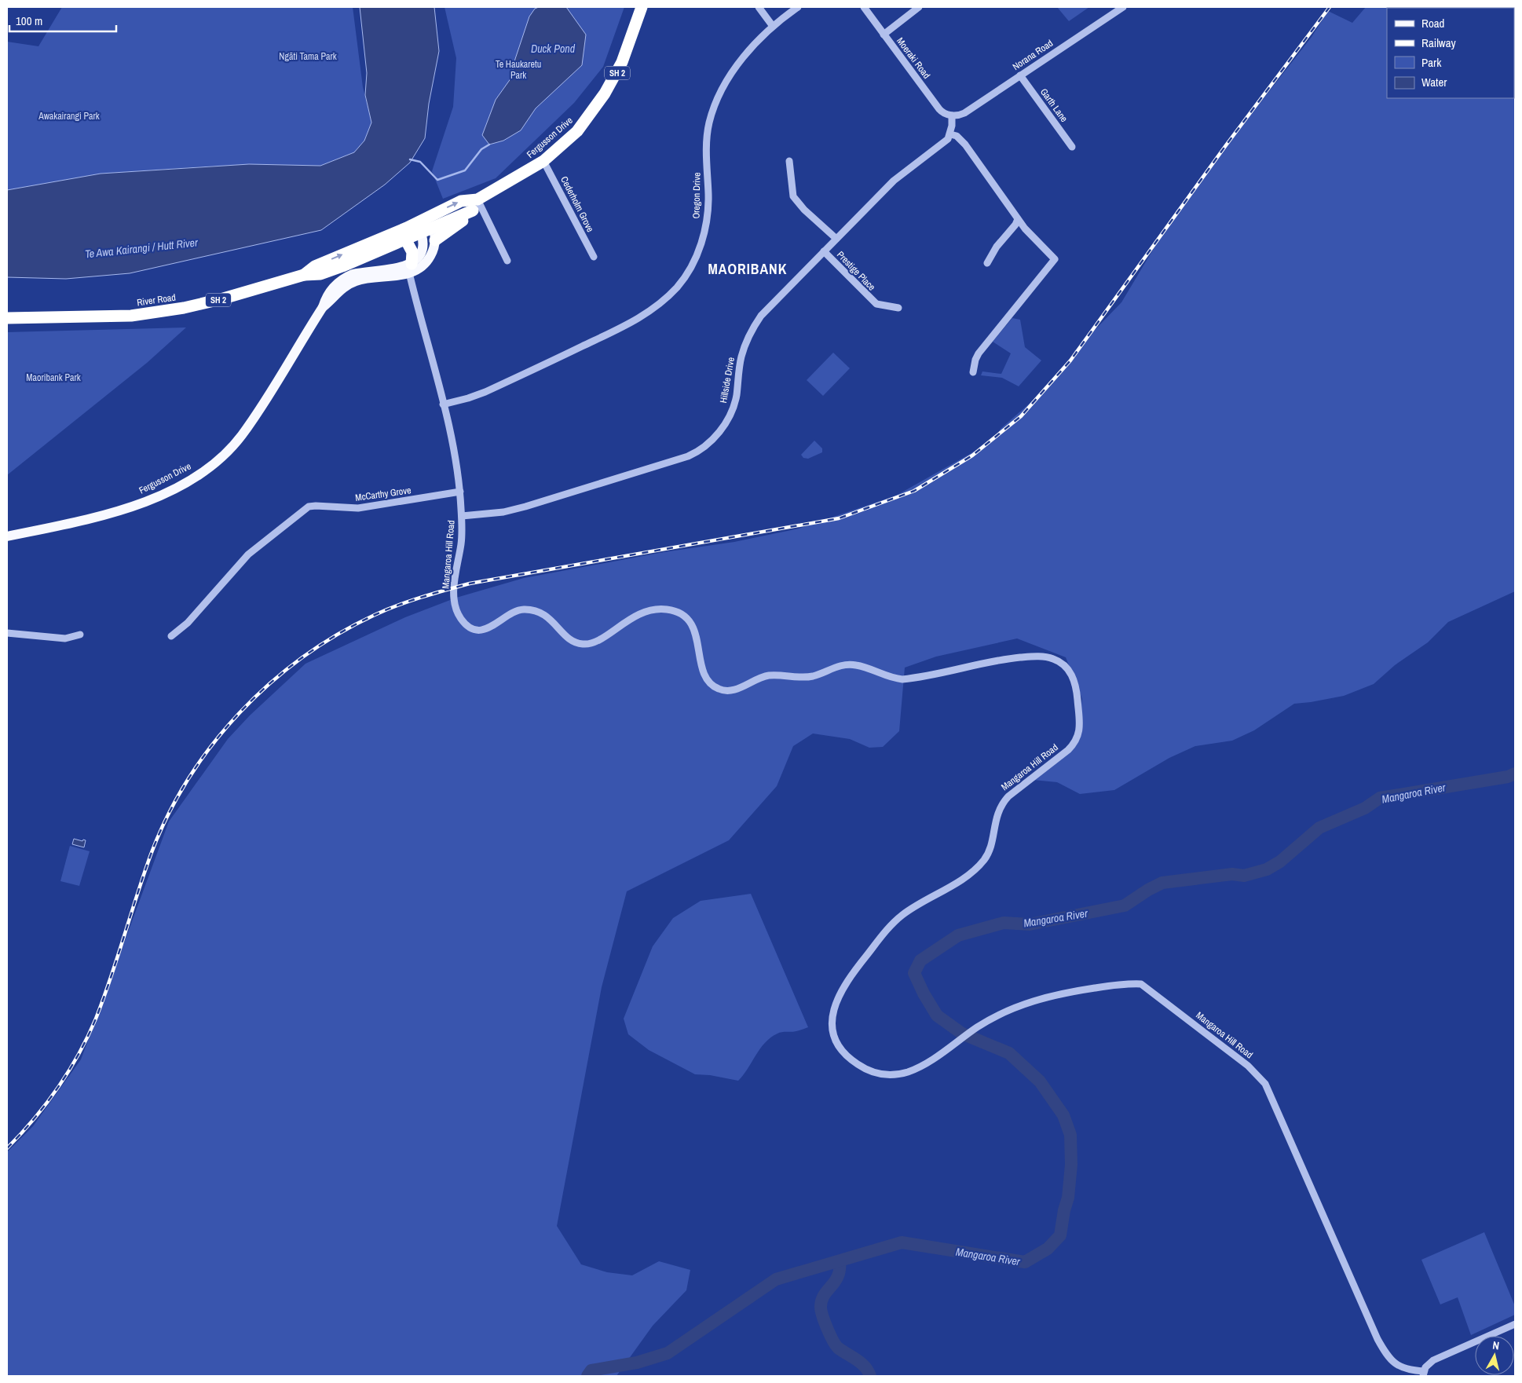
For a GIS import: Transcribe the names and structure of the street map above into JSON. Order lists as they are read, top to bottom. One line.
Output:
{"streets":{"highway":["SH 2","Fergusson Drive","River Road"],"street":["Norana Road","Moeraki Road","Garth Lane","Oregon Drive","Cederholm Grove","Prestige Place","Hillside Drive","McCarthy Grove","Mangaroa Hill Road"]},"crossings":[["Norana Road","Moeraki Road"],["Norana Road","Garth Lane"],["Fergusson Drive","Cederholm Grove"],["Fergusson Drive","River Road"],["Fergusson Drive","Mangaroa Hill Road"],["Oregon Drive","Mangaroa Hill Road"],["Prestige Place","Hillside Drive"],["Hillside Drive","Mangaroa Hill Road"],["McCarthy Grove","Mangaroa Hill Road"]],"districts":["MAORIBANK"],"water":["Duck Pond","Te Awa Kairangi / Hutt River","Mangaroa River"],"parks":["Ngāti Tama Park","Te Haukaretu Park","Awakairangi Park","Maoribank Park"],"legend":["Road","Railway","Park","Water"],"scale_bar":"100 m","north":"top"}
